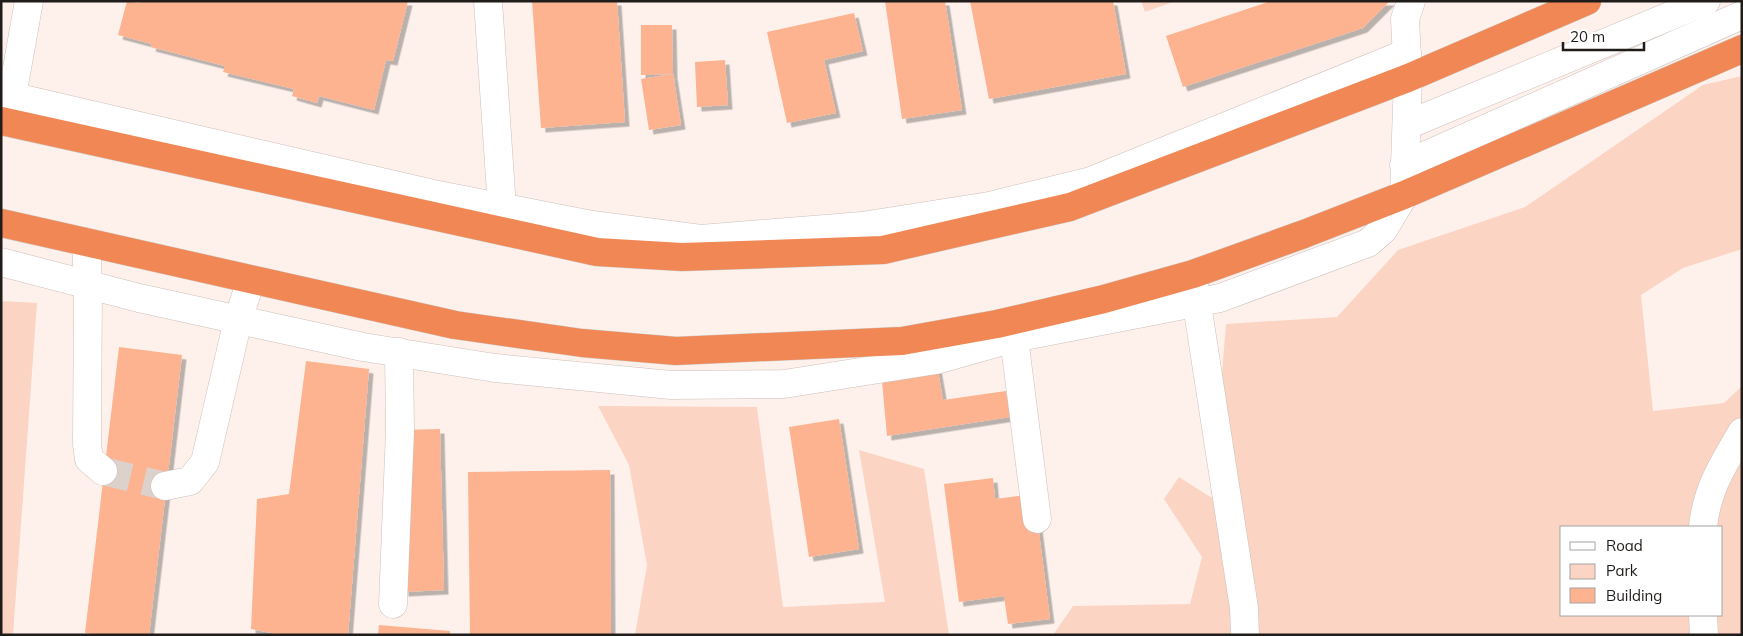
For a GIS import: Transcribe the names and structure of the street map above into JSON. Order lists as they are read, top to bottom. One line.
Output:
{"legend":["Road","Park","Building"],"scale_bar":"20 m"}
